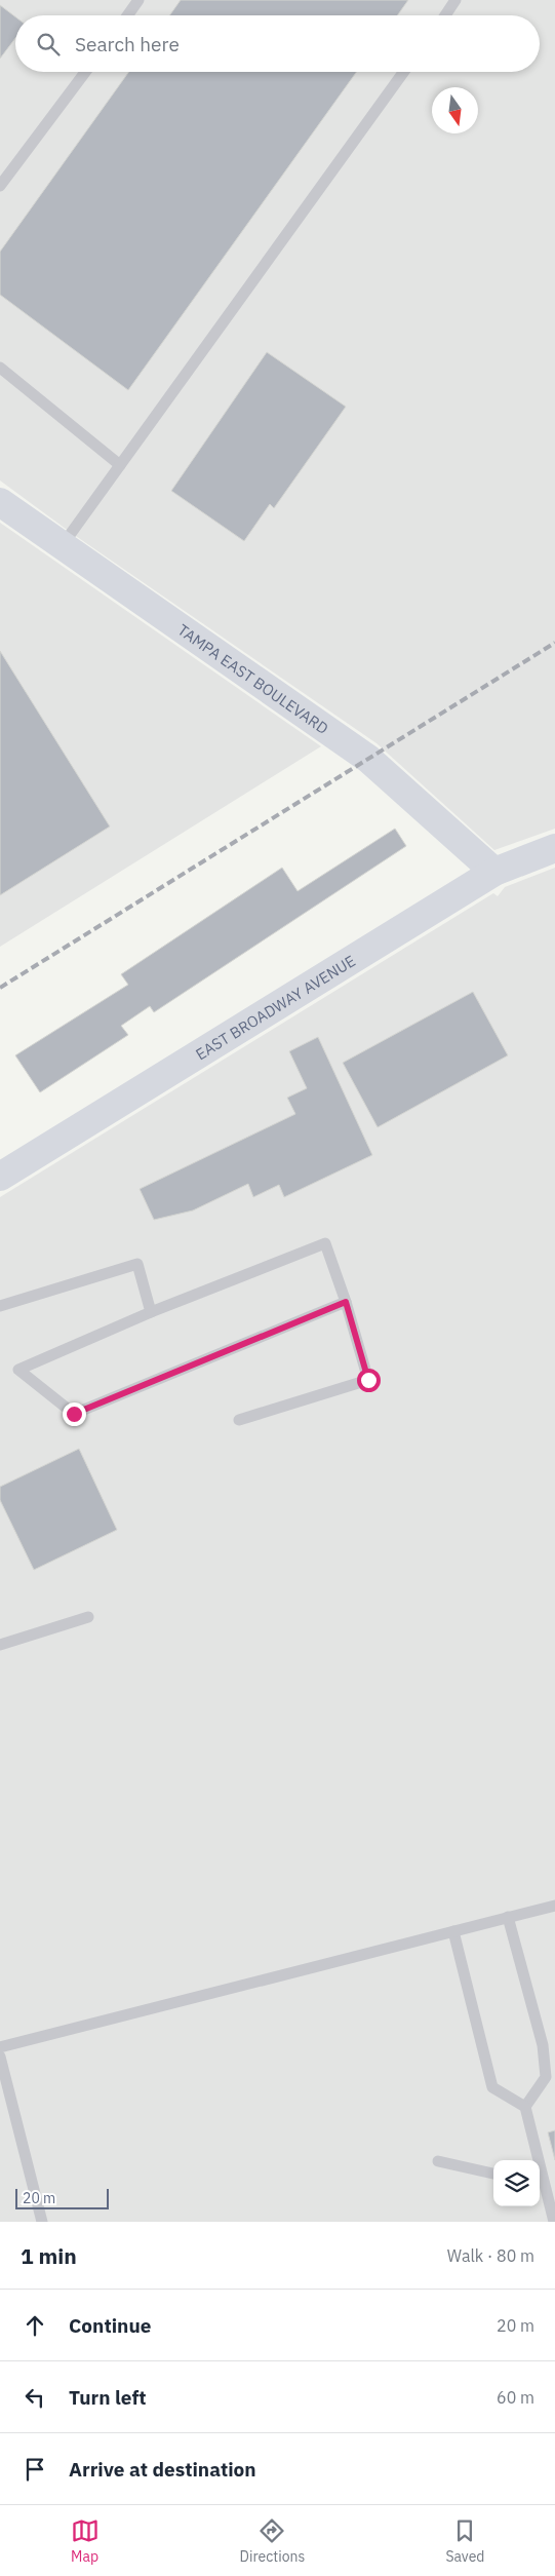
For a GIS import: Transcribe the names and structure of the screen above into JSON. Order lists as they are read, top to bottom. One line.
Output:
{"streets":{"main road":["TAMPA EAST BOULEVARD","EAST BROADWAY AVENUE"]},"crossings":[["TAMPA EAST BOULEVARD","EAST BROADWAY AVENUE"]],"scale_bar":"20 m","north":"bottom","page":{"search":"Search here","scale":"20 m","heading":["1 min","Walk · 80 m"],"list":[["Continue","20 m"],["Turn left","60 m"],"Arrive at destination"],"nav":["Map","Directions","Saved"]}}
